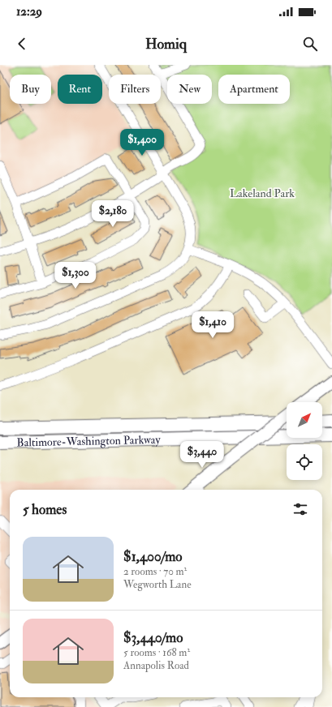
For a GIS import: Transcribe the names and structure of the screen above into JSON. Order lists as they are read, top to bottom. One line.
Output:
{"streets":{"highway":["Baltimore-Washington Parkway"]},"parks":["Lakeland Park"],"north":"top right","page":{"status":"12:29","header":"Homiq","chip":["Buy","Rent","Filters","New","Apartment"],"price":["$1,400","$2,180","$1,300","$1,410","$3,440"],"heading":"5 homes","list":[{"name":"$1,400/mo","note":"2 rooms · 70 m² · Wegworth Lane"},{"name":"$3,440/mo","note":"5 rooms · 168 m² · Annapolis Road"}]}}
